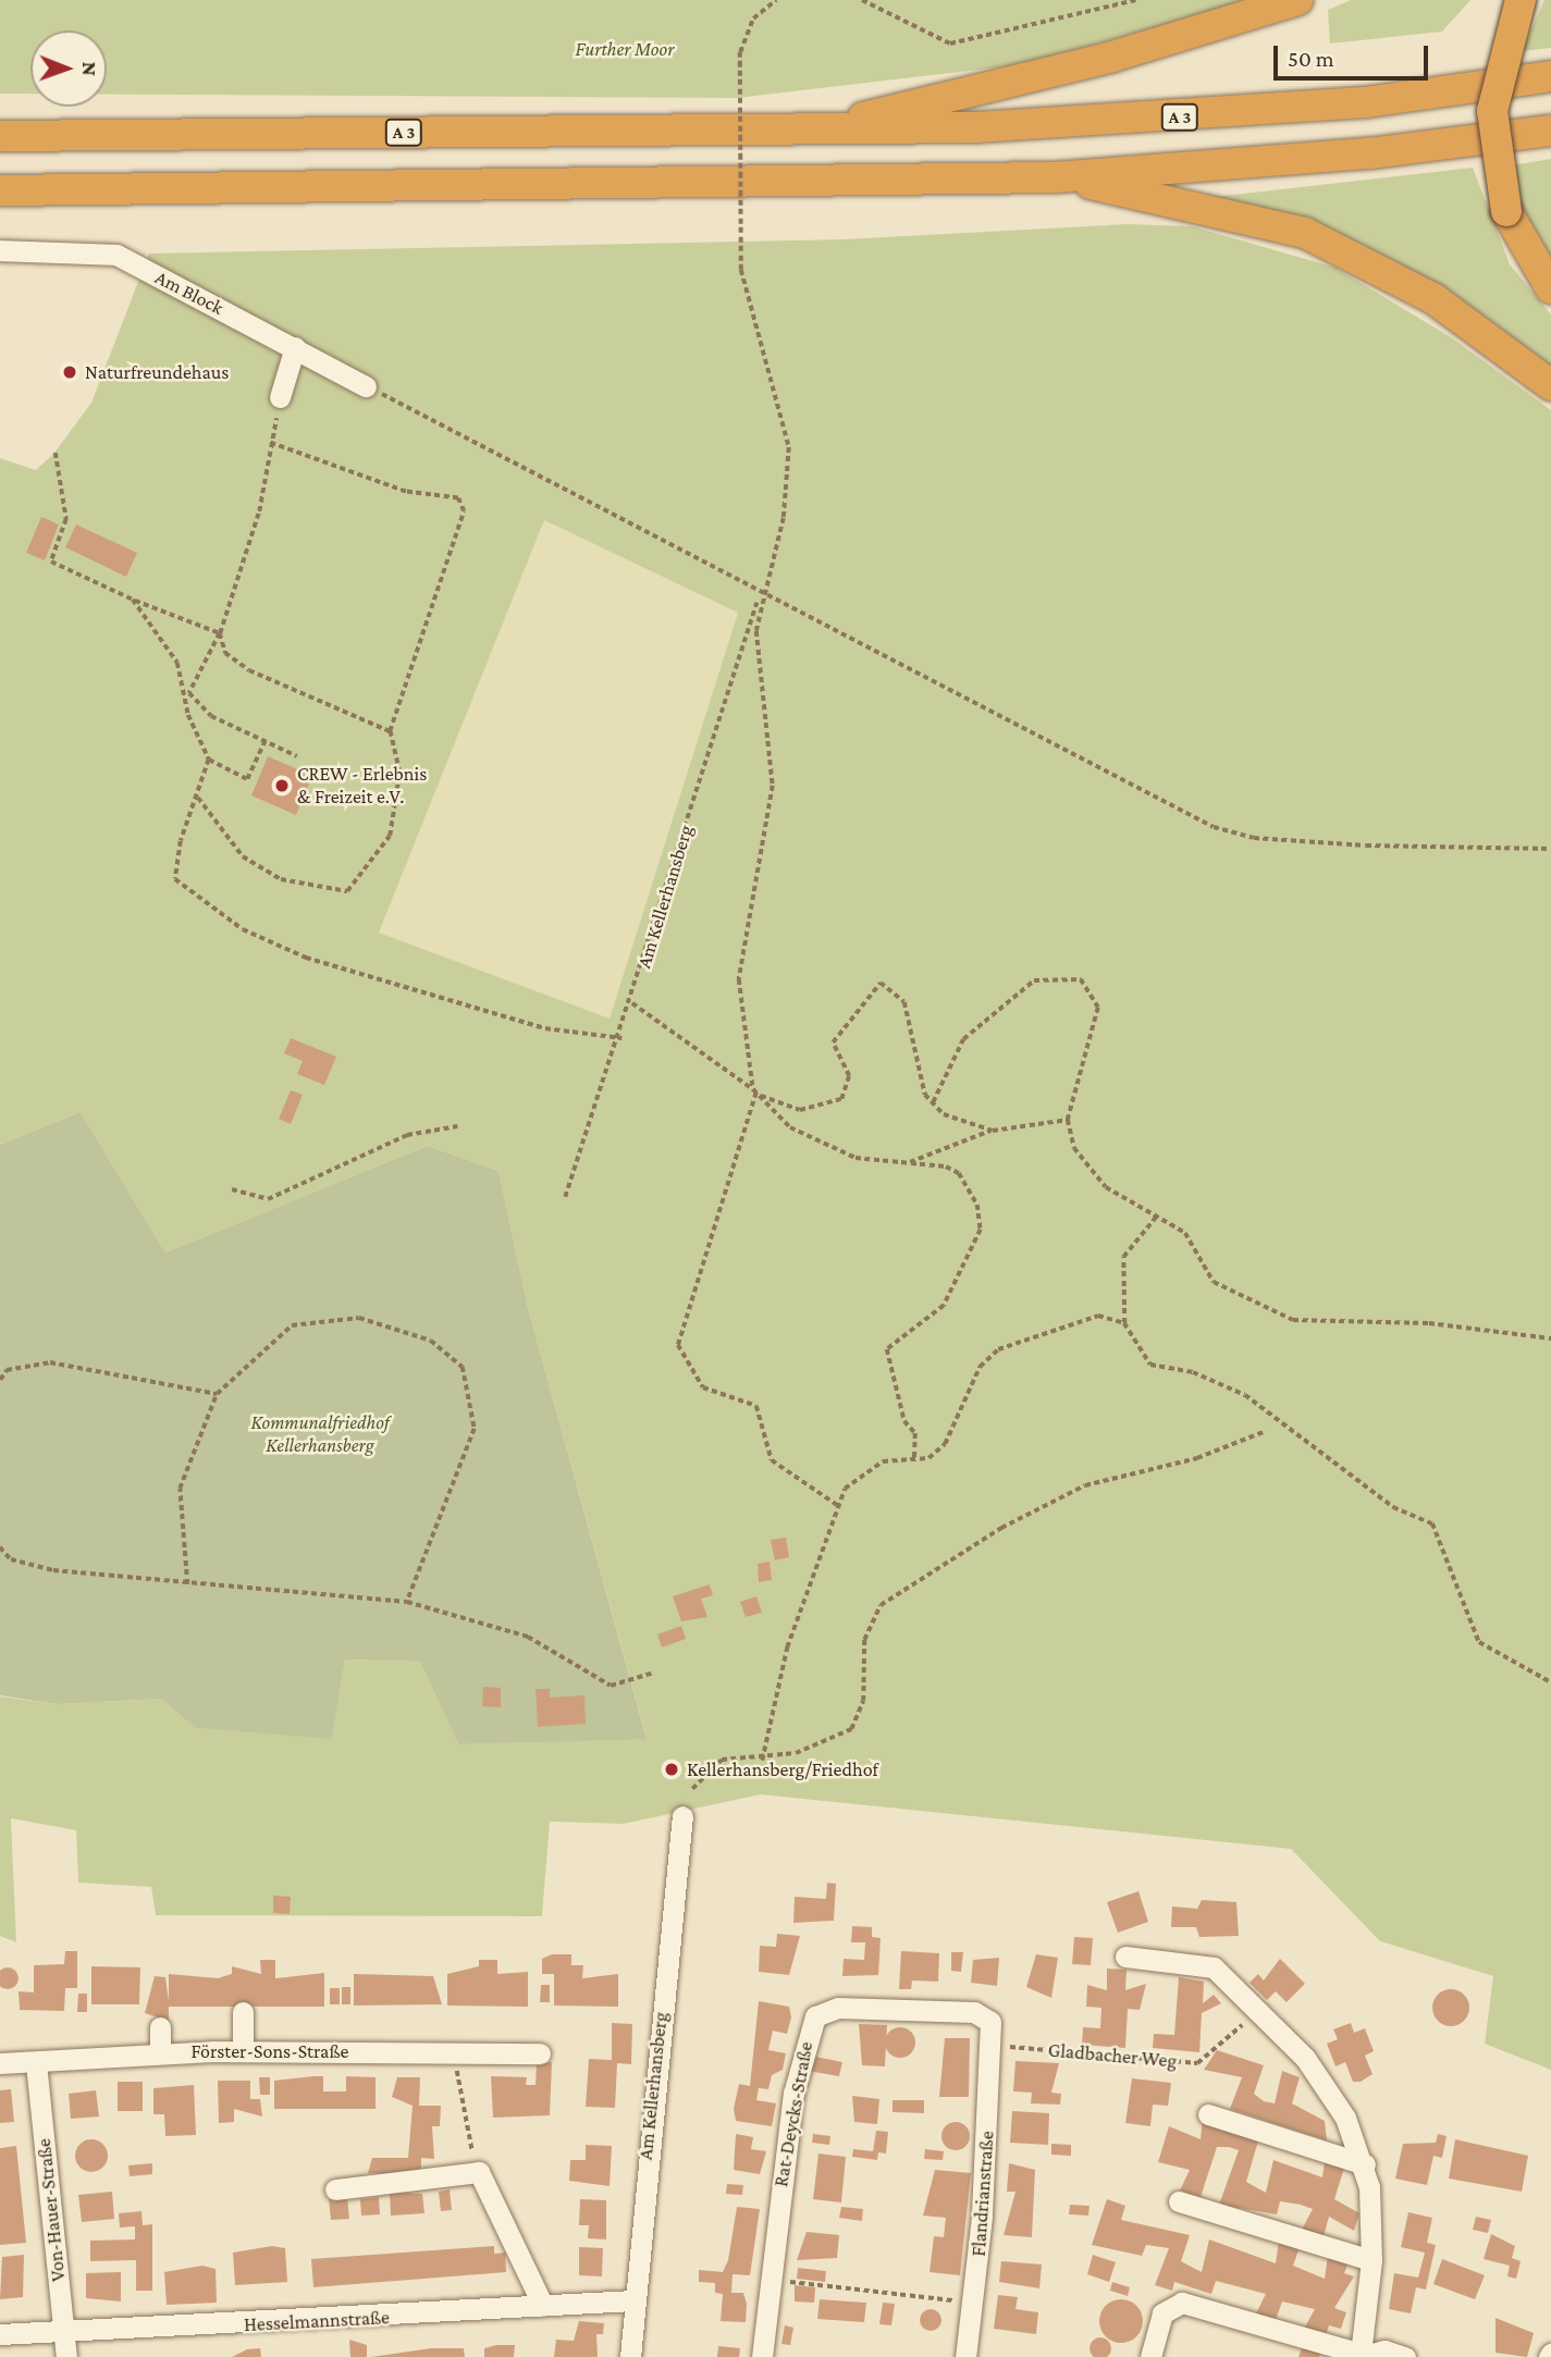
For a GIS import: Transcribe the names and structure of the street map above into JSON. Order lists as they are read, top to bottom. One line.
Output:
{"streets":{"highway":["A 3"],"street":["Am Block","Am Kellerhansberg","Förster-Sons-Straße","Rat-Deycks-Straße","Flandrianstraße","Von-Hauer-Straße","Hesselmannstraße"],"path":["Gladbacher Weg"]},"crossings":[["Am Kellerhansberg","Hesselmannstraße"],["Förster-Sons-Straße","Von-Hauer-Straße"],["Gladbacher Weg","Rat-Deycks-Straße"],["Gladbacher Weg","Flandrianstraße"],["Rat-Deycks-Straße","Flandrianstraße"],["Von-Hauer-Straße","Hesselmannstraße"]],"parks":["Further Moor","Kommunalfriedhof Kellerhansberg"],"places":["Naturfreundehaus","CREW - Erlebnis & Freizeit e.V.","Kellerhansberg/Friedhof"],"scale_bar":"50 m","north":"right"}
